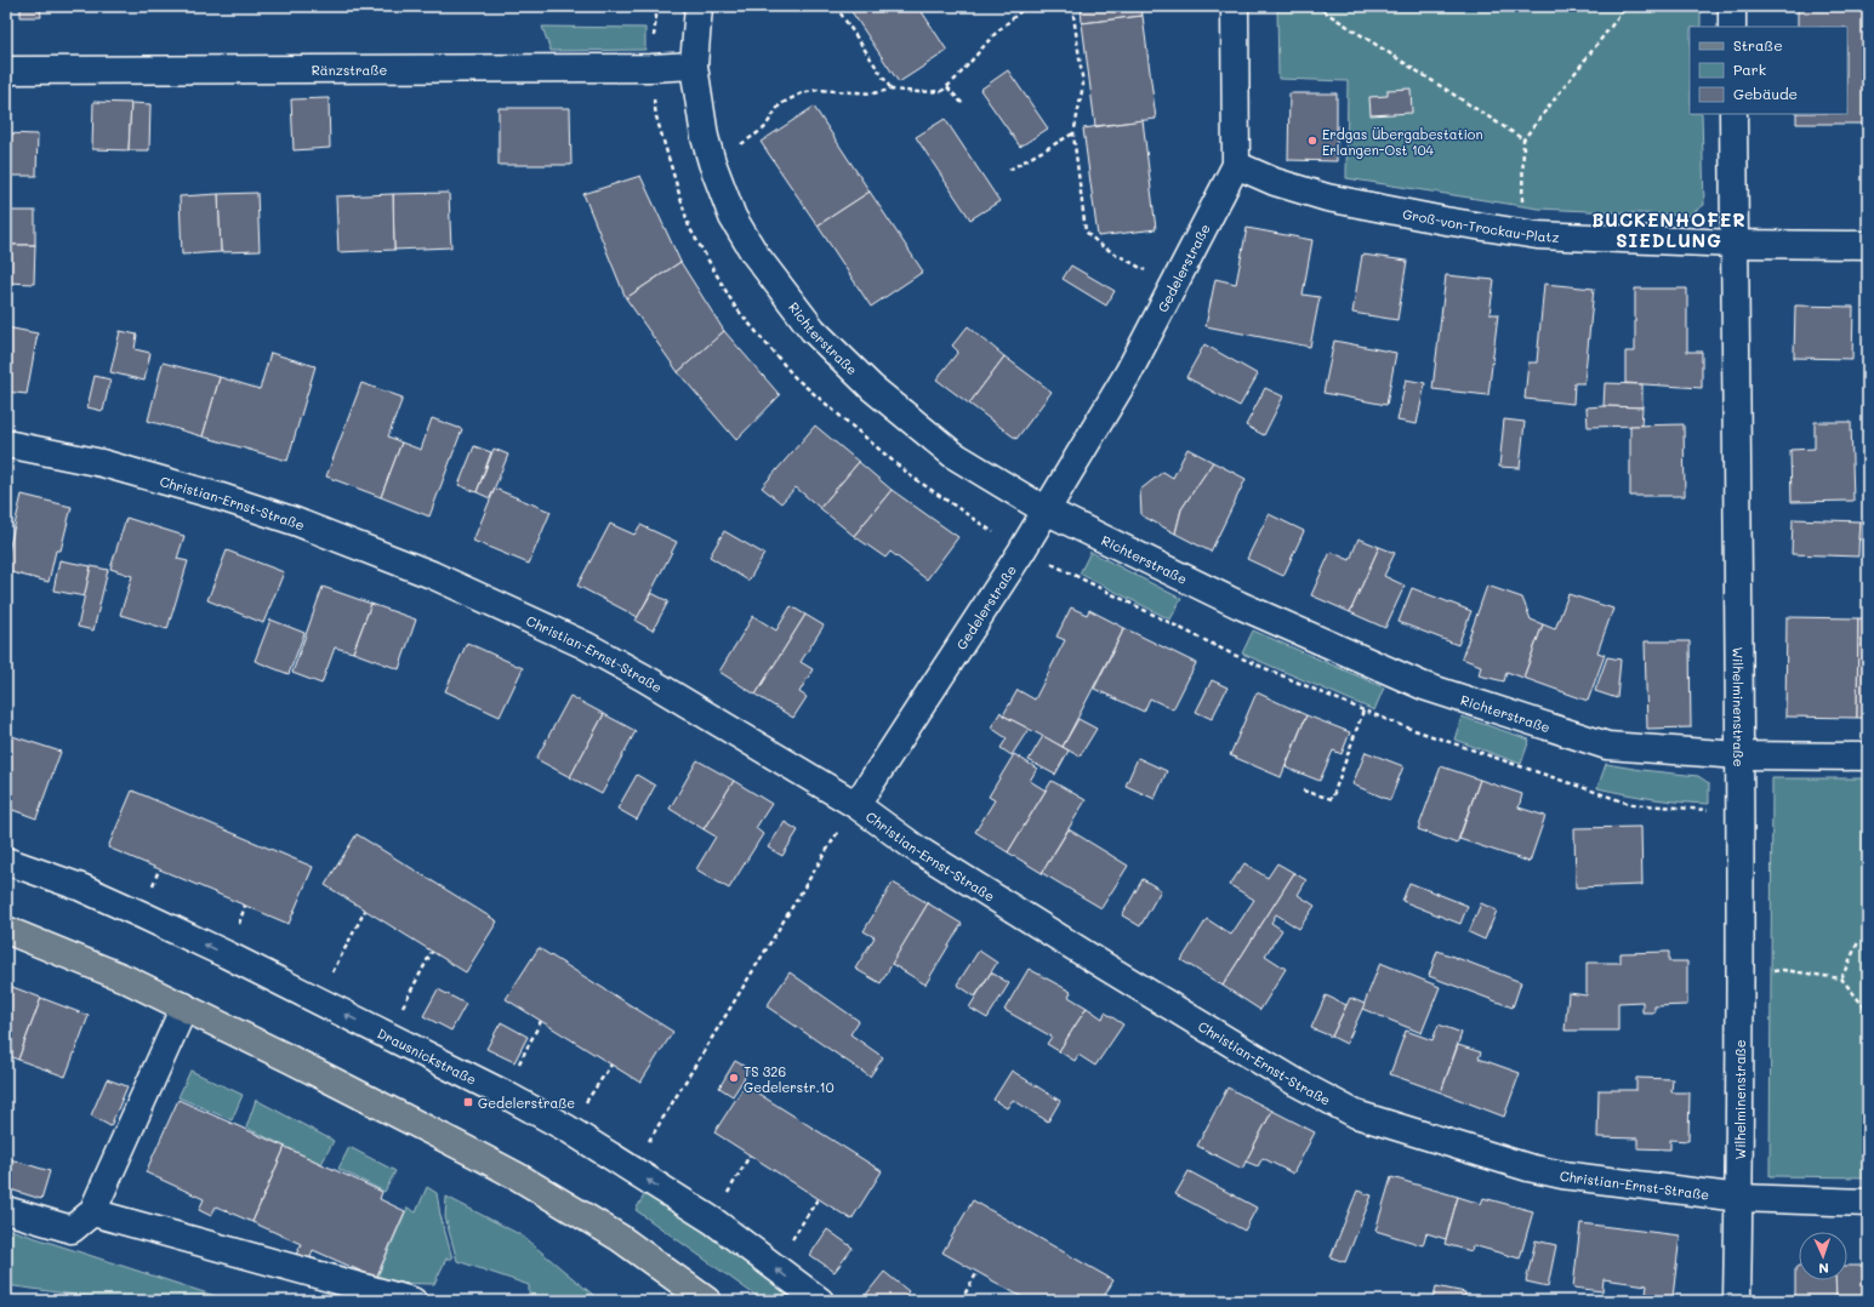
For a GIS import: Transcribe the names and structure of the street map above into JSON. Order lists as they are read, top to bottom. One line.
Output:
{"streets":{"street":["Ränzstraße","Groß-von-Trockau-Platz","Gedelerstraße","Richterstraße","Christian-Ernst-Straße","Wilhelminenstraße","Drausnickstraße"]},"crossings":[["Ränzstraße","Richterstraße"],["Groß-von-Trockau-Platz","Gedelerstraße"],["Groß-von-Trockau-Platz","Wilhelminenstraße"],["Gedelerstraße","Richterstraße"],["Gedelerstraße","Christian-Ernst-Straße"],["Richterstraße","Wilhelminenstraße"],["Christian-Ernst-Straße","Wilhelminenstraße"]],"one_way":["Drausnickstraße"],"districts":["BUCKENHOFER SIEDLUNG"],"places":{"other":["Erdgas Übergabestation Erlangen-Ost 104","TS 326 Gedelerstr.10"],"transit":["Gedelerstraße"]},"legend":["Straße","Park","Gebäude"],"north":"bottom"}
